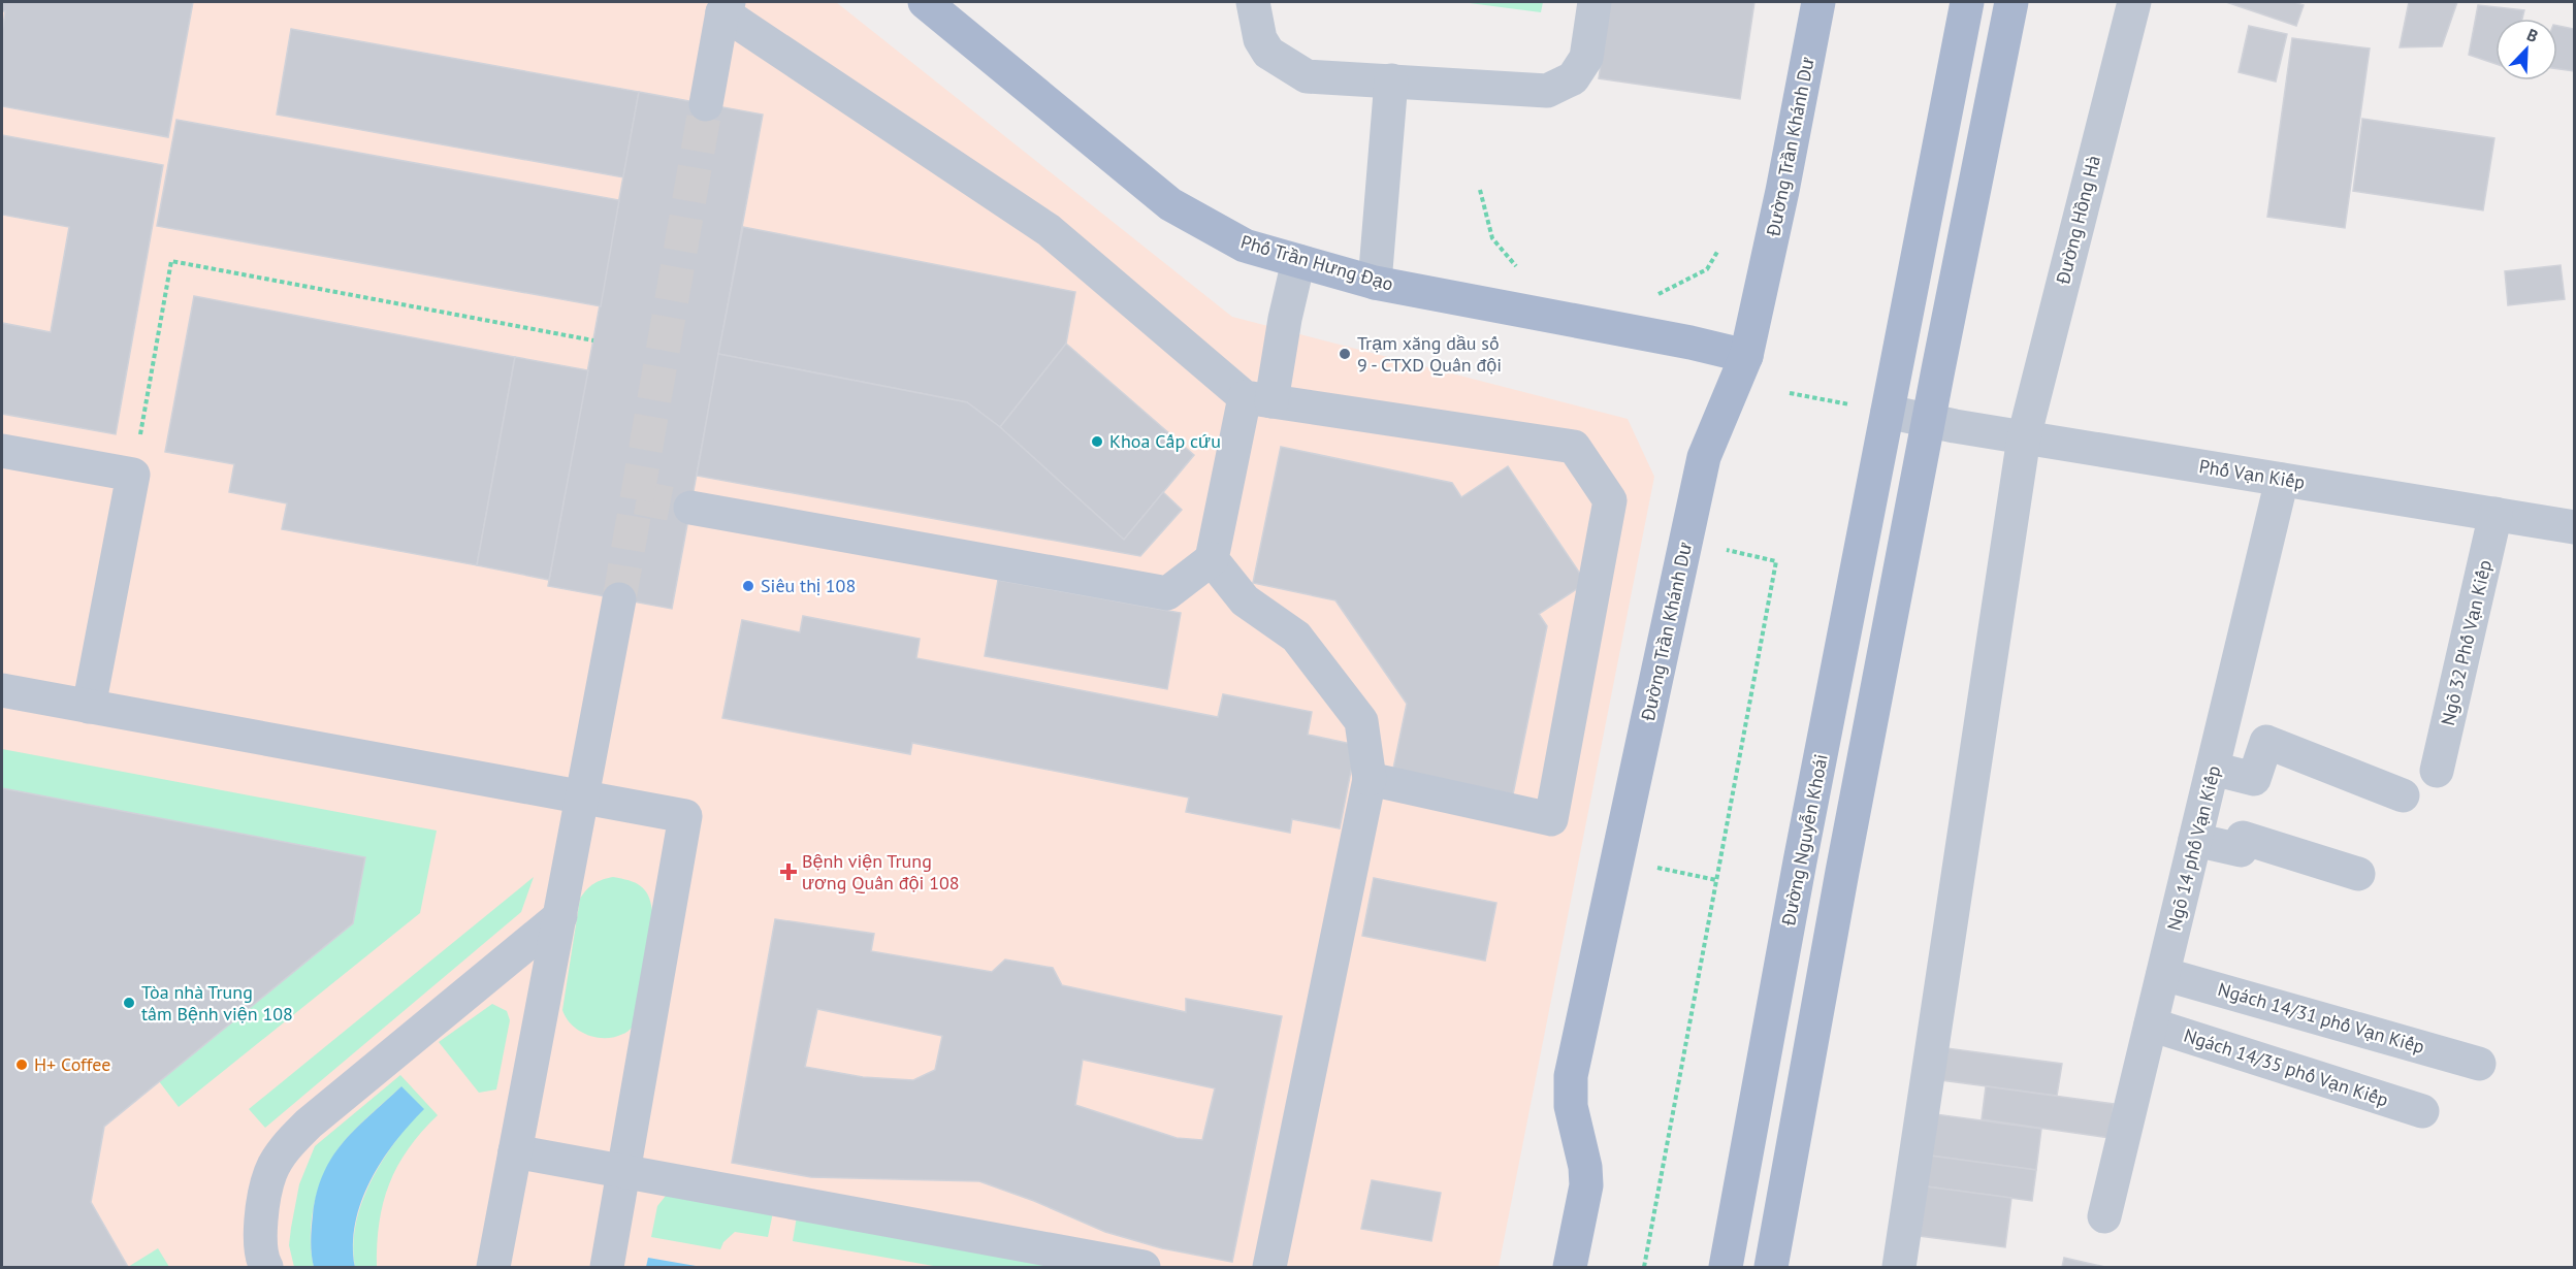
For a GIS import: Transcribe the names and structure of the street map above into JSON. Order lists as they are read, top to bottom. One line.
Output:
{"streets":{"main road":["Đường Trần Khánh Dư","Phố Trần Hưng Đạo","Đường Nguyễn Khoái"],"street":["Đường Hồng Hà","Phố Vạn Kiếp","Ngõ 32 Phố Vạn Kiếp","Ngõ 14 phố Vạn Kiếp","Ngách 14/31 phố Vạn Kiếp","Ngách 14/35 phố Vạn Kiếp"]},"crossings":[["Đường Trần Khánh Dư","Phố Trần Hưng Đạo"],["Đường Hồng Hà","Phố Vạn Kiếp"],["Phố Vạn Kiếp","Ngõ 32 Phố Vạn Kiếp"],["Phố Vạn Kiếp","Đường Nguyễn Khoái"],["Phố Vạn Kiếp","Ngõ 14 phố Vạn Kiếp"],["Ngõ 14 phố Vạn Kiếp","Ngách 14/31 phố Vạn Kiếp"],["Ngõ 14 phố Vạn Kiếp","Ngách 14/35 phố Vạn Kiếp"]],"places":{"other":["Trạm xăng dầu số 9 - CTXD Quân đội","Khoa Cấp cứu","Siêu thị 108","Tòa nhà Trung tâm Bệnh viện 108","H+ Coffee"],"health":["Bệnh viện Trung ương Quân đội 108"]},"north":"top right"}
